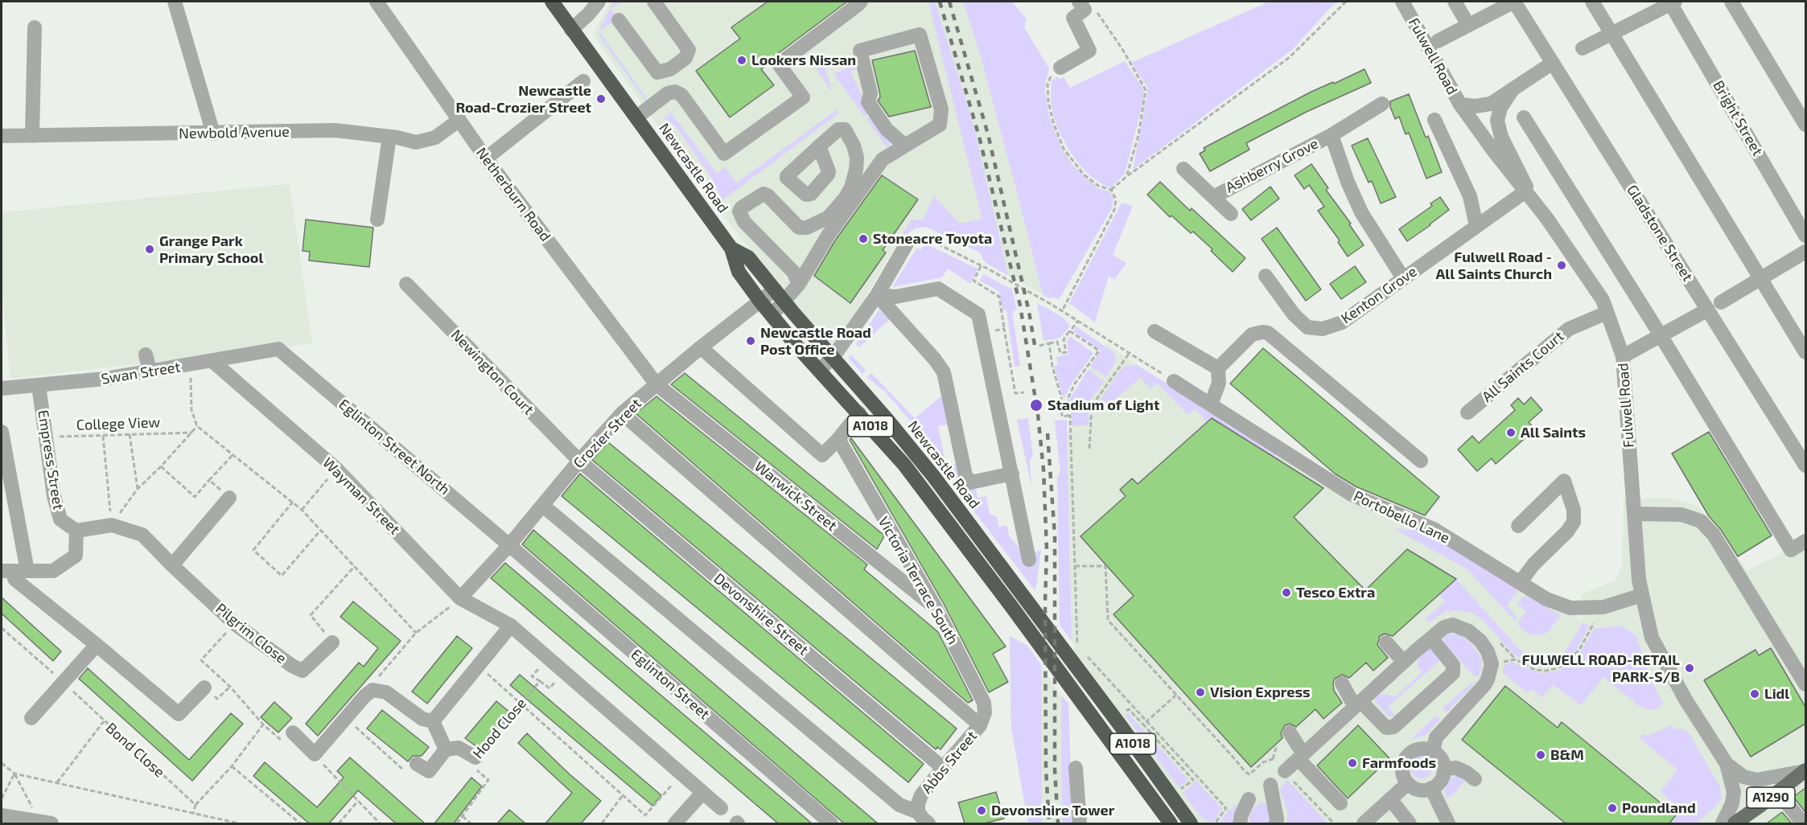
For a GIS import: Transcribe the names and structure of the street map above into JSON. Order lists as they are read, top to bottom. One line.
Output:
{"streets":{"highway":["Newcastle Road","A1018"],"main road":["A1290"],"street":["Fulwell Road","Bright Street","Newbold Avenue","Ashberry Grove","Netherburn Road","Gladstone Street","Kenton Grove","All Saints Court","Newington Court","Swan Street","Crozier Street","Eglinton Street North","Empress Street","Wayman Street","Warwick Street","Portobello Lane","Victoria Terrace South","Devonshire Street","Pilgrim Close","Eglinton Street","Abbs Street"],"path":["College View","Hood Close","Bond Close"]},"crossings":[["Fulwell Road","Kenton Grove"],["Fulwell Road","All Saints Court"],["Fulwell Road","Portobello Lane"],["Fulwell Road","A1290"],["Newbold Avenue","Netherburn Road"],["Ashberry Grove","Kenton Grove"],["Newcastle Road","A1018"],["Newcastle Road","Crozier Street"],["Netherburn Road","Crozier Street"],["Netherburn Road","Warwick Street"],["Newington Court","Crozier Street"],["Newington Court","Devonshire Street"],["Swan Street","Eglinton Street North"],["Swan Street","Empress Street"],["Swan Street","Wayman Street"],["College View","Empress Street"],["A1018","Crozier Street"],["Crozier Street","Eglinton Street North"],["Crozier Street","Wayman Street"],["Crozier Street","Warwick Street"],["Crozier Street","Devonshire Street"],["Crozier Street","Eglinton Street"],["Eglinton Street North","Eglinton Street"],["Empress Street","Pilgrim Close"],["Wayman Street","Hood Close"],["Warwick Street","Victoria Terrace South"],["Victoria Terrace South","Abbs Street"],["Devonshire Street","Abbs Street"]],"places":["Lookers Nissan","Newcastle Road-Crozier Street","Stoneacre Toyota","Grange Park Primary School","Fulwell Road - All Saints Church","Newcastle Road Post Office","Stadium of Light","All Saints","Tesco Extra","FULWELL ROAD-RETAIL PARK-S/B","Vision Express","Lidl","B&M","Farmfoods","Poundland","Devonshire Tower"]}
